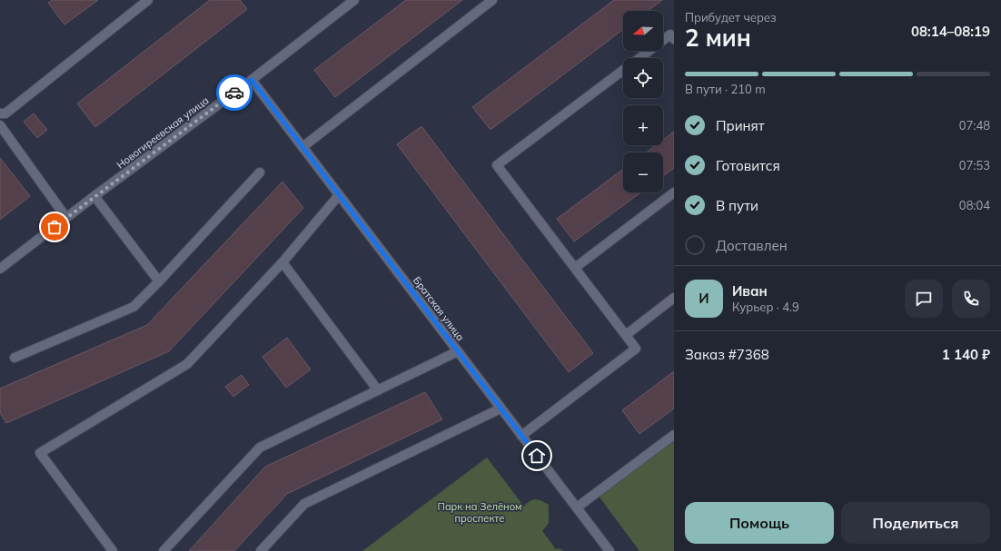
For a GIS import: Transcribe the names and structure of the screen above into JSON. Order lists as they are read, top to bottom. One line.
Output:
{"streets":{"street":["Новогиреевская улица","Братская улица"]},"crossings":[["Новогиреевская улица","Братская улица"]],"parks":["Парк на Зелёном проспекте"],"north":"left","page":{"heading":["2 мин","Прибудет через","08:14–08:19"],"panel":["Иван","Курьер · 4.9","Заказ #7368","1 140 ₽"],"map_buttons":["+","−"],"bar":"В пути · 210 m","list":[["Принят","07:48"],["Готовится","07:53"],["В пути","08:04"],"Доставлен"],"round":"И","buttons":["Помощь","Поделиться"]}}
